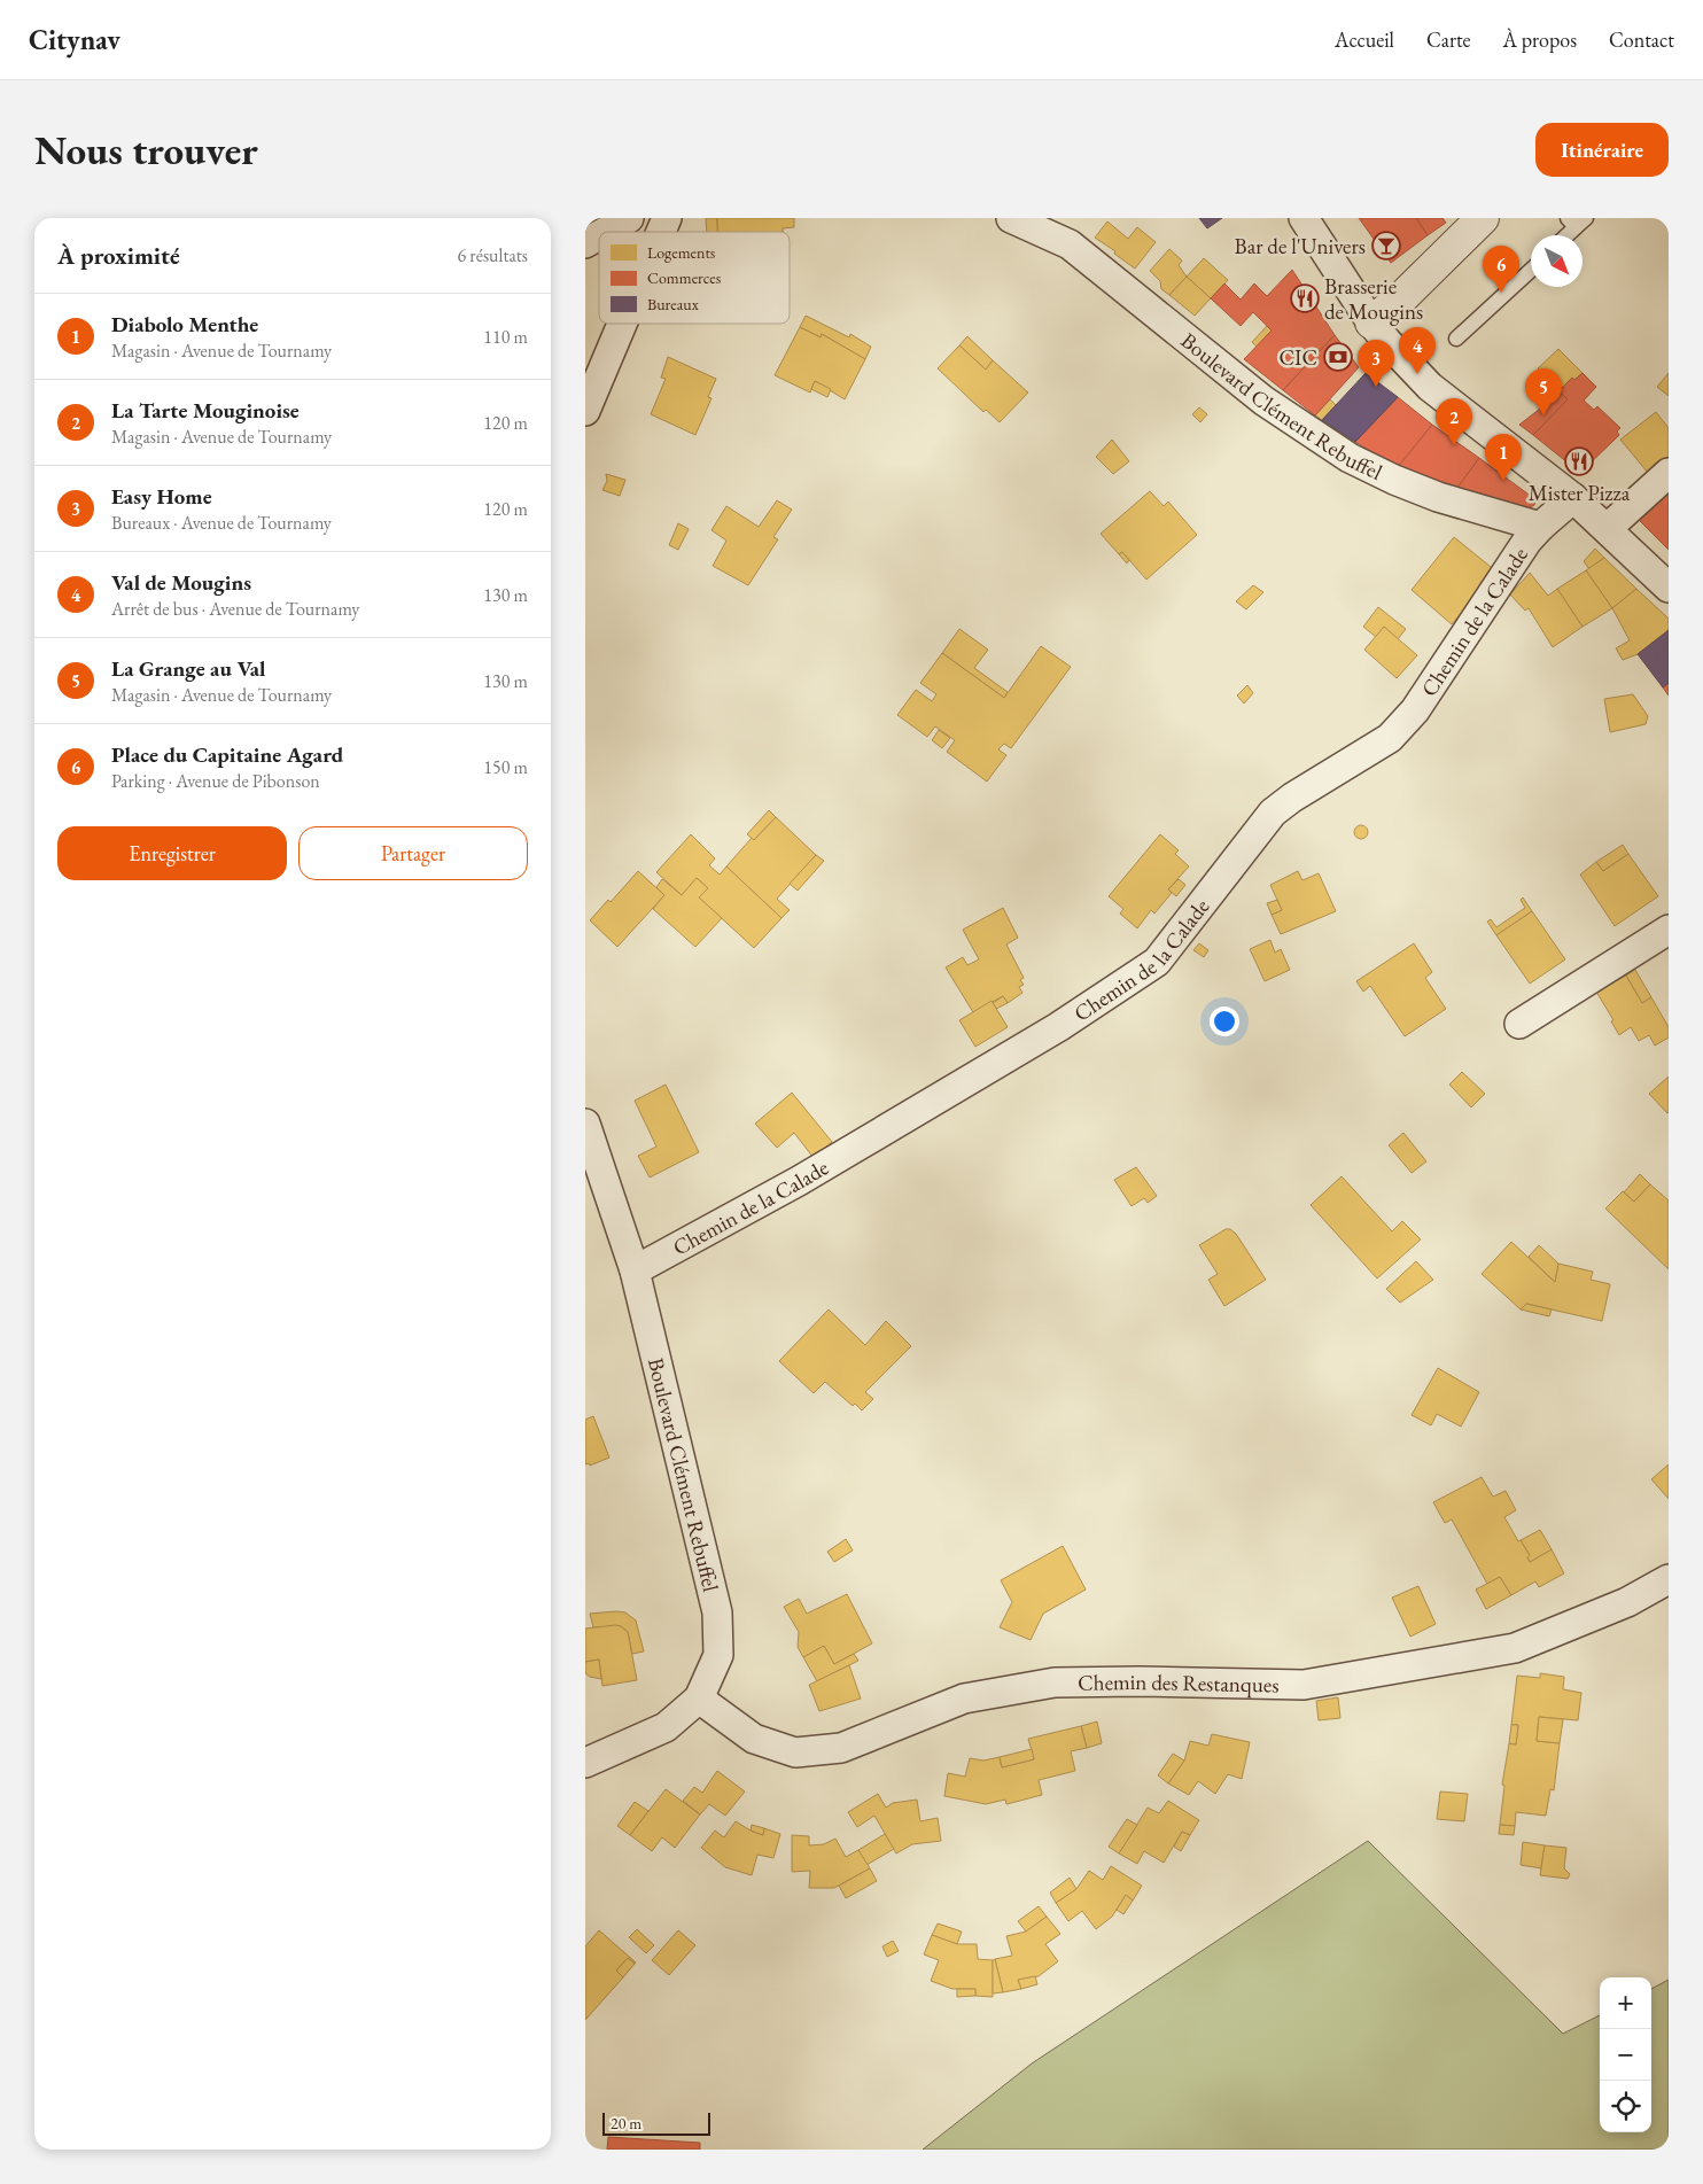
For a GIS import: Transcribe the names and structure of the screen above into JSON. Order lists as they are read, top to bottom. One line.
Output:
{"streets":{"street":["Boulevard Clément Rebuffel","Chemin de la Calade","Chemin des Restanques"]},"crossings":[["Boulevard Clément Rebuffel","Chemin de la Calade"],["Boulevard Clément Rebuffel","Chemin des Restanques"]],"places":{"bar":["Bar de l'Univers"],"restaurant":["Brasserie de Mougins","Mister Pizza"],"bank":["CIC"]},"legend":["Logements","Commerces","Bureaux"],"scale_bar":"20 m","north":"bottom right","page":{"header":"Citynav","nav":["Accueil","Carte","À propos","Contact"],"buttons":["Itinéraire",["Enregistrer","Partager"]],"title":"Nous trouver","heading":["À proximité","6 résultats"],"pins":["6","4","3","5","2","1"],"list":[{"mark":"1","name":"Diabolo Menthe","note":"Magasin · Avenue de Tournamy","value":"110 m"},{"mark":"2","name":"La Tarte Mouginoise","note":"Magasin · Avenue de Tournamy","value":"120 m"},{"mark":"3","name":"Easy Home","note":"Bureaux · Avenue de Tournamy","value":"120 m"},{"mark":"4","name":"Val de Mougins","note":"Arrêt de bus · Avenue de Tournamy","value":"130 m"},{"mark":"5","name":"La Grange au Val","note":"Magasin · Avenue de Tournamy","value":"130 m"},{"mark":"6","name":"Place du Capitaine Agard","note":"Parking · Avenue de Pibonson","value":"150 m"}],"map_buttons":["+","−"],"scale":"20 m"}}
